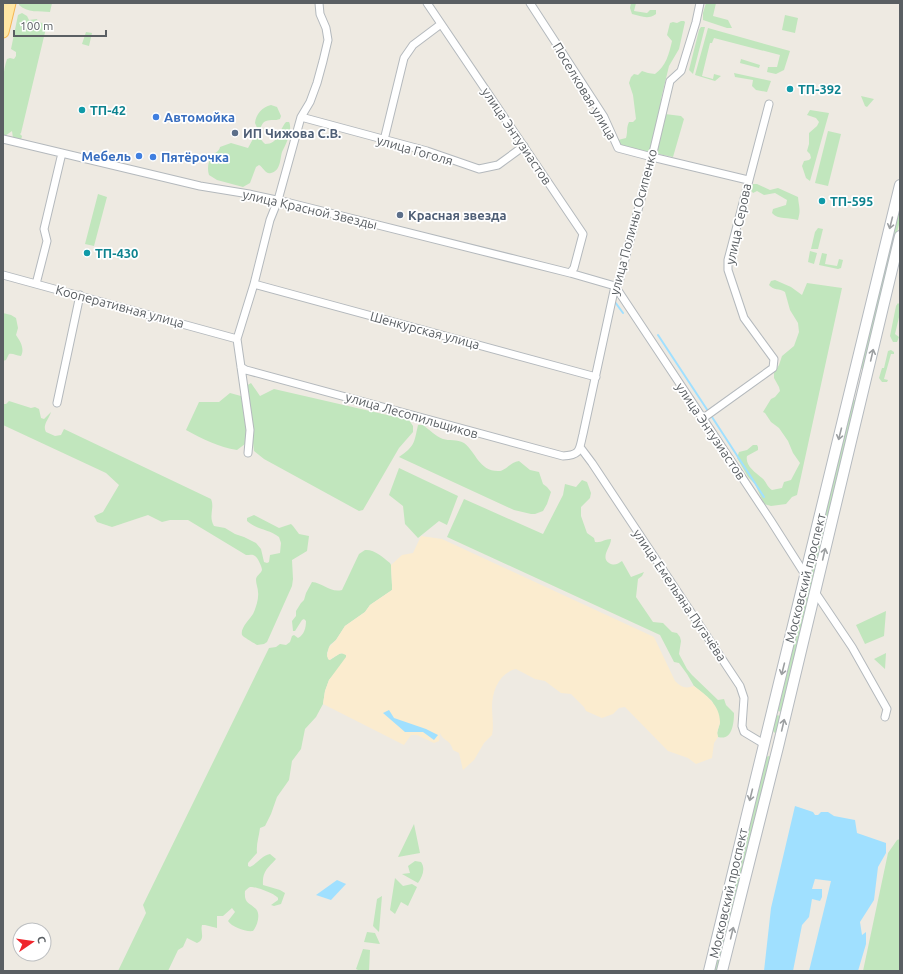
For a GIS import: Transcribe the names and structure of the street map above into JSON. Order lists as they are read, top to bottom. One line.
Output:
{"streets":{"main road":["Московский проспект"],"street":["Поселковая улица","улица Энтузиастов","улица Гоголя","улица Красной Звезды","улица Полины Осипенко","улица Серова","Кооперативная улица","Шенкурская улица","улица Лесопильщиков","улица Емельяна Пугачёва"]},"crossings":[["Поселковая улица","улица Полины Осипенко"],["Поселковая улица","улица Серова"],["улица Энтузиастов","улица Гоголя"],["улица Энтузиастов","улица Красной Звезды"],["улица Энтузиастов","улица Полины Осипенко"],["улица Энтузиастов","улица Серова"],["улица Энтузиастов","Московский проспект"],["улица Красной Звезды","улица Полины Осипенко"],["улица Полины Осипенко","Шенкурская улица"],["улица Полины Осипенко","улица Лесопильщиков"],["улица Полины Осипенко","улица Емельяна Пугачёва"],["улица Лесопильщиков","улица Емельяна Пугачёва"],["Московский проспект","улица Емельяна Пугачёва"]],"places":["ТП-392","ТП-42","Автомойка","ИП Чижова С.В.","Мебель","Пятёрочка","ТП-595","Красная звезда","ТП-430"],"scale_bar":"100 m","north":"right"}
